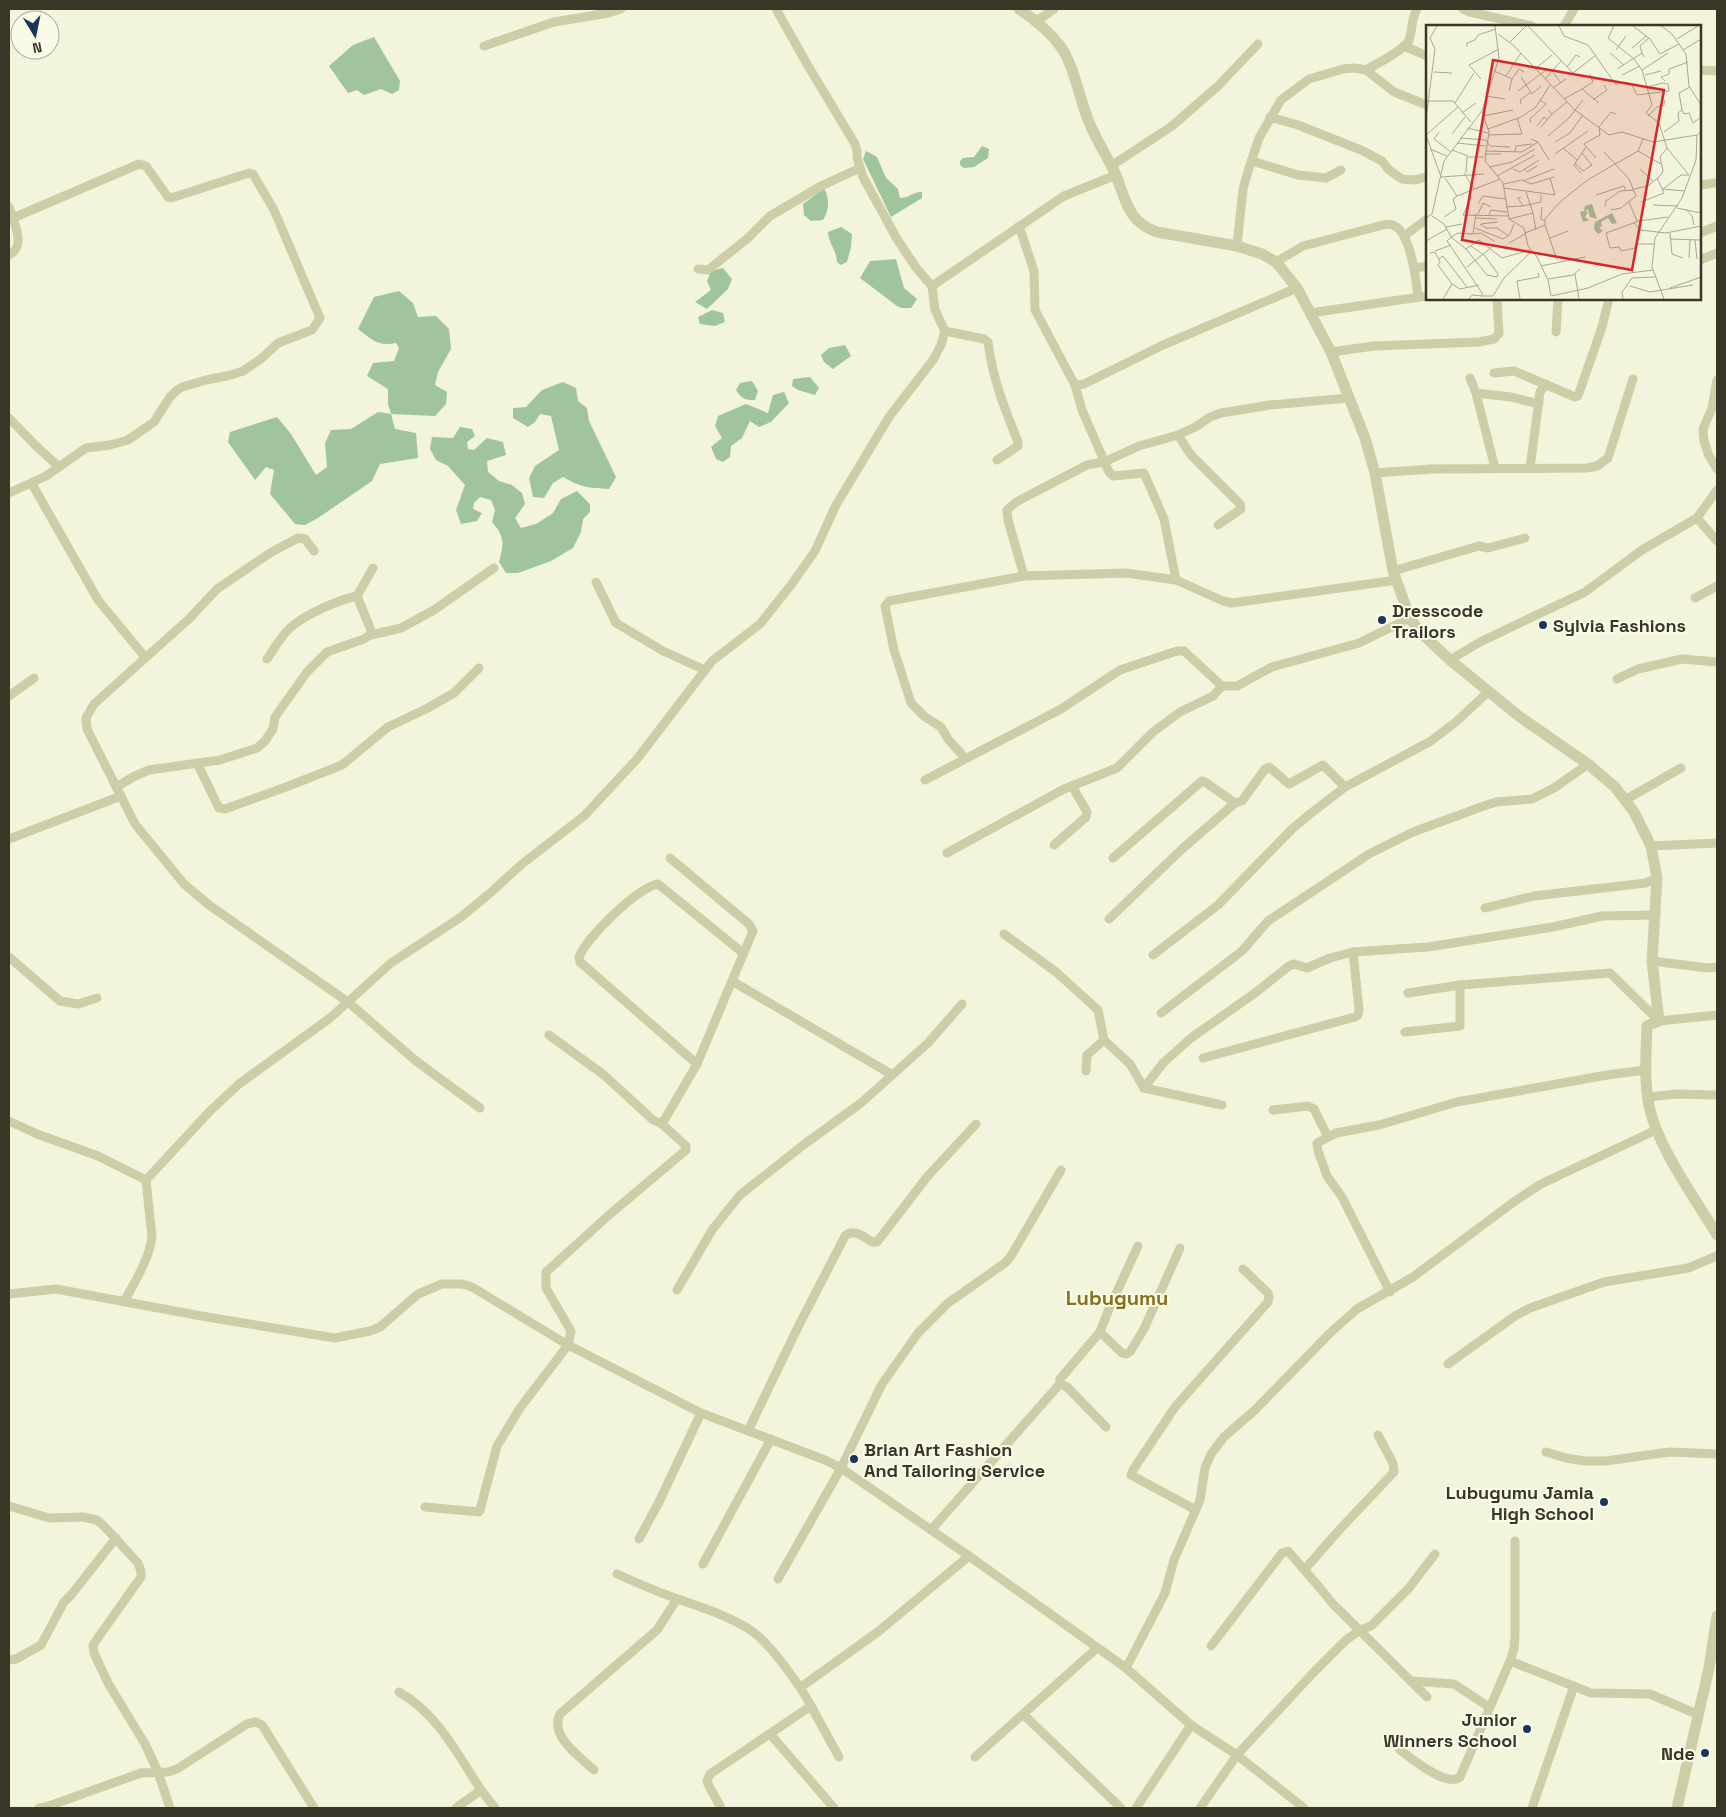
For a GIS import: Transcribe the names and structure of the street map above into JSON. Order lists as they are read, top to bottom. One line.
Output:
{"districts":["Lubugumu"],"places":["Dresscode Trailors","Sylvia Fashions","Brian Art Fashion And Tailoring Service","Lubugumu Jamia High School","Junior Winners School","Nde"],"north":"bottom"}
